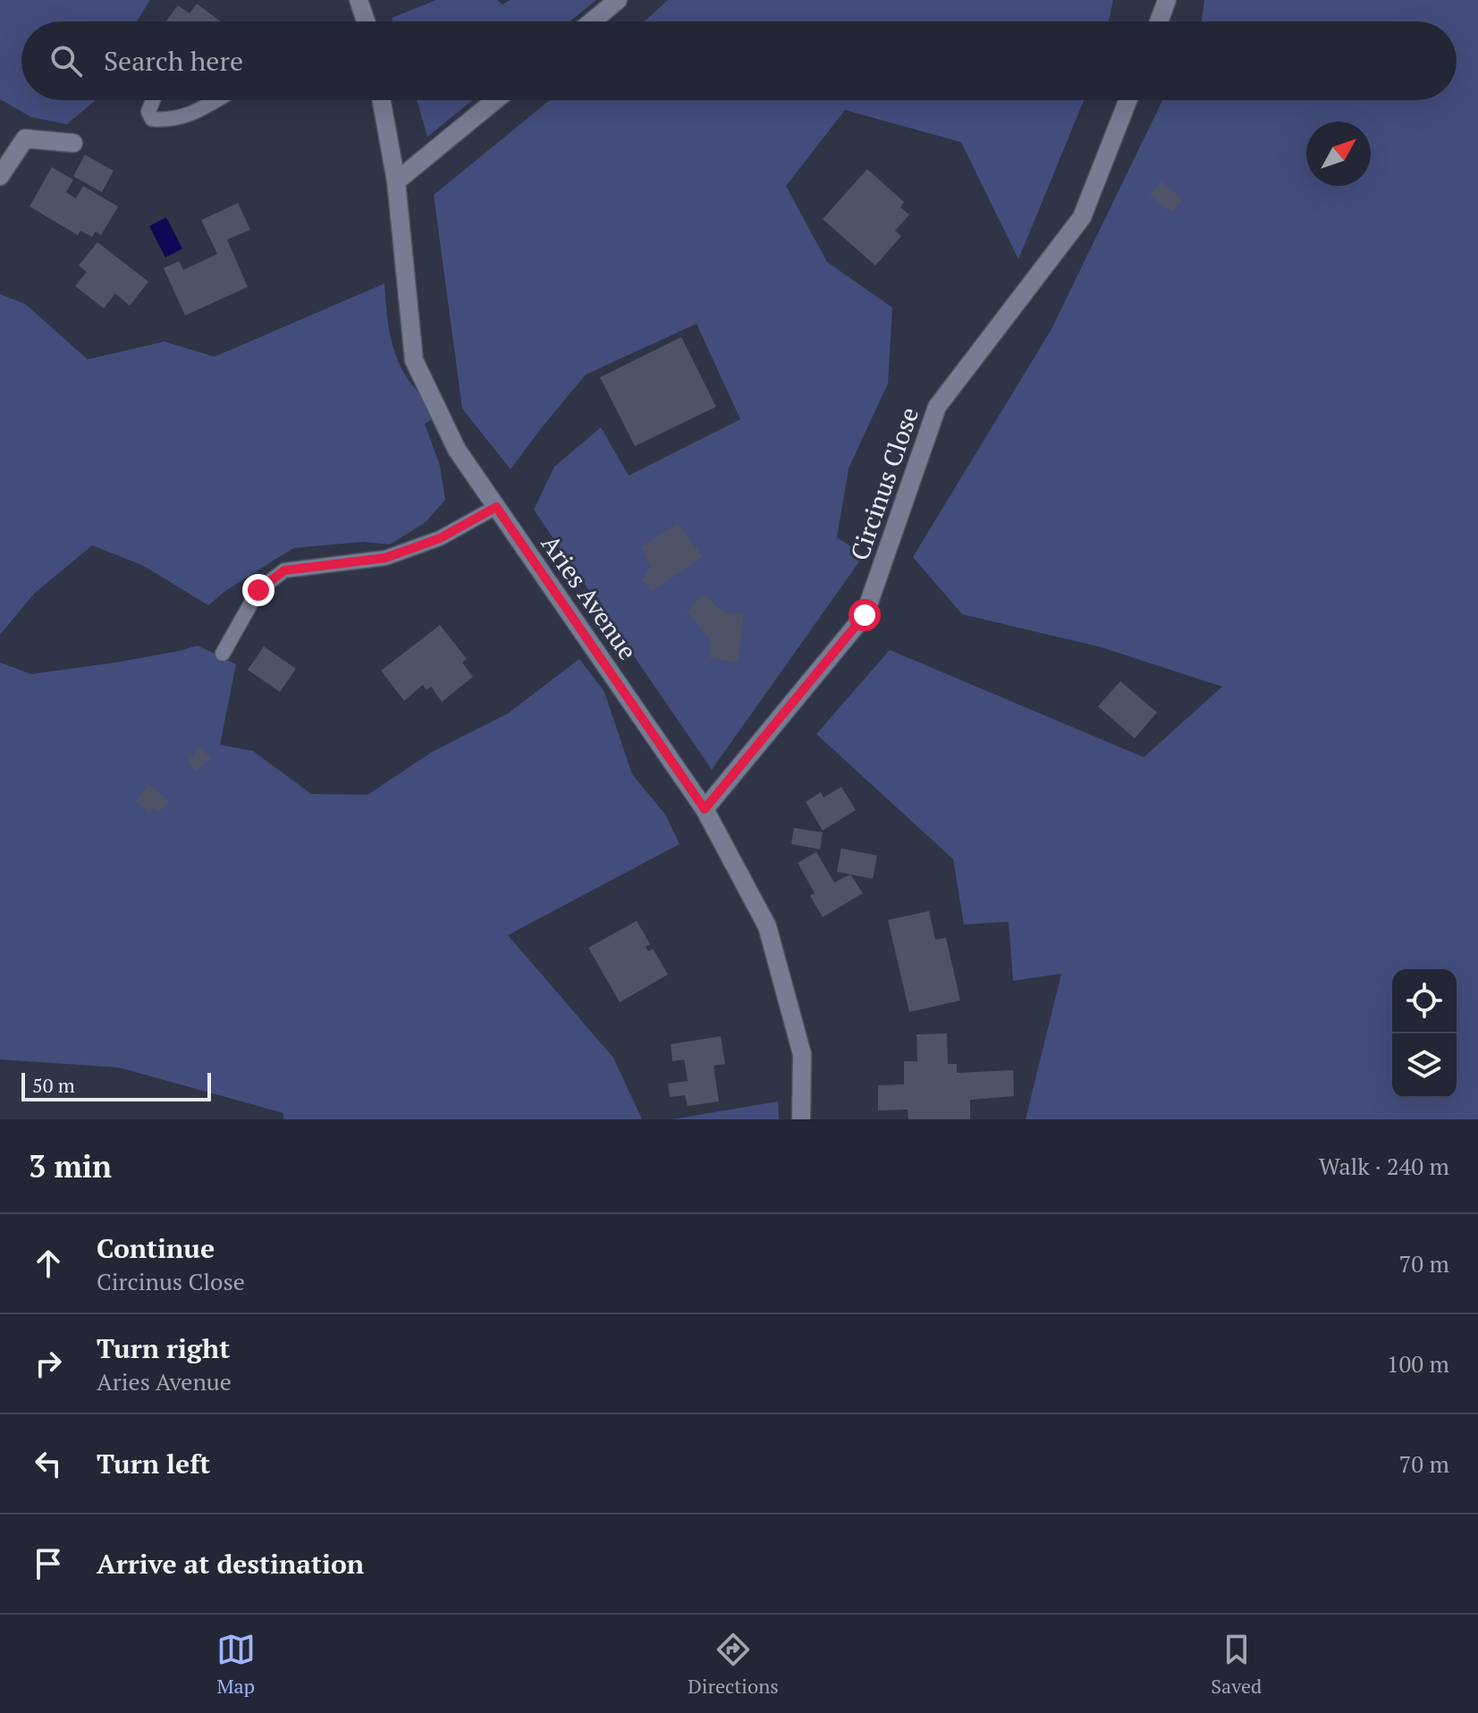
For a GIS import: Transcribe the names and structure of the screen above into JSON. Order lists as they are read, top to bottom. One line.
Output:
{"streets":{"street":["Circinus Close","Aries Avenue"]},"crossings":[["Circinus Close","Aries Avenue"]],"scale_bar":"50 m","north":"top right","page":{"search":"Search here","scale":"50 m","heading":["3 min","Walk · 240 m"],"list":[["Continue","Circinus Close","70 m"],["Turn right","Aries Avenue","100 m"],["Turn left","70 m"],"Arrive at destination"],"nav":["Map","Directions","Saved"]}}
